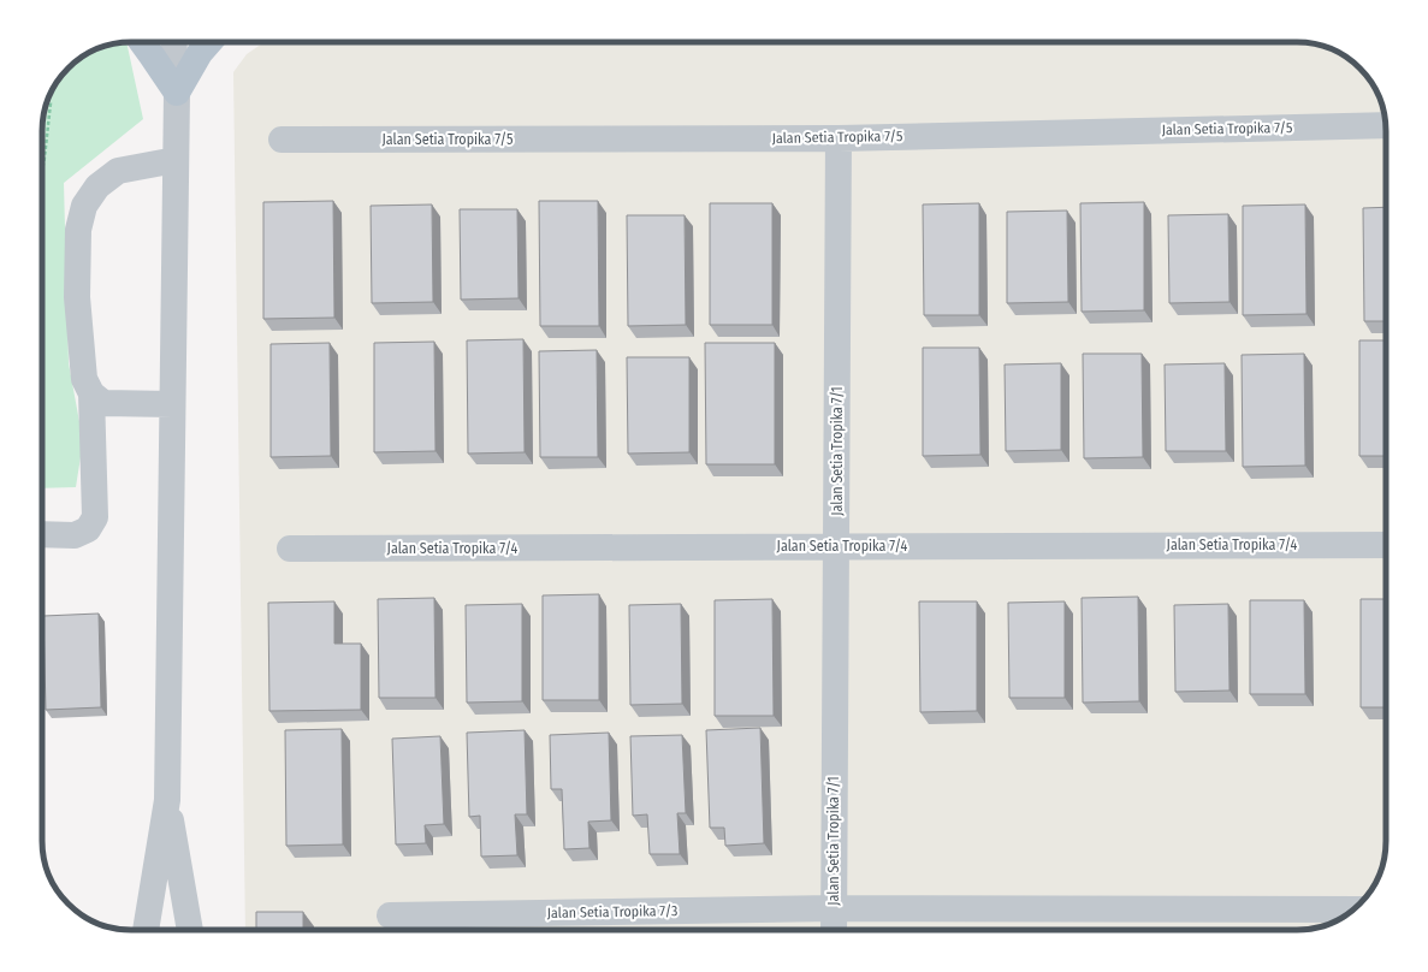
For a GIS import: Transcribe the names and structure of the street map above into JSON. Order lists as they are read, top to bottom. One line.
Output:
{"streets":{"street":["Jalan Setia Tropika 7/5","Jalan Setia Tropika 7/1","Jalan Setia Tropika 7/4","Jalan Setia Tropika 7/3"]},"crossings":[["Jalan Setia Tropika 7/5","Jalan Setia Tropika 7/1"],["Jalan Setia Tropika 7/1","Jalan Setia Tropika 7/4"],["Jalan Setia Tropika 7/1","Jalan Setia Tropika 7/3"]]}
